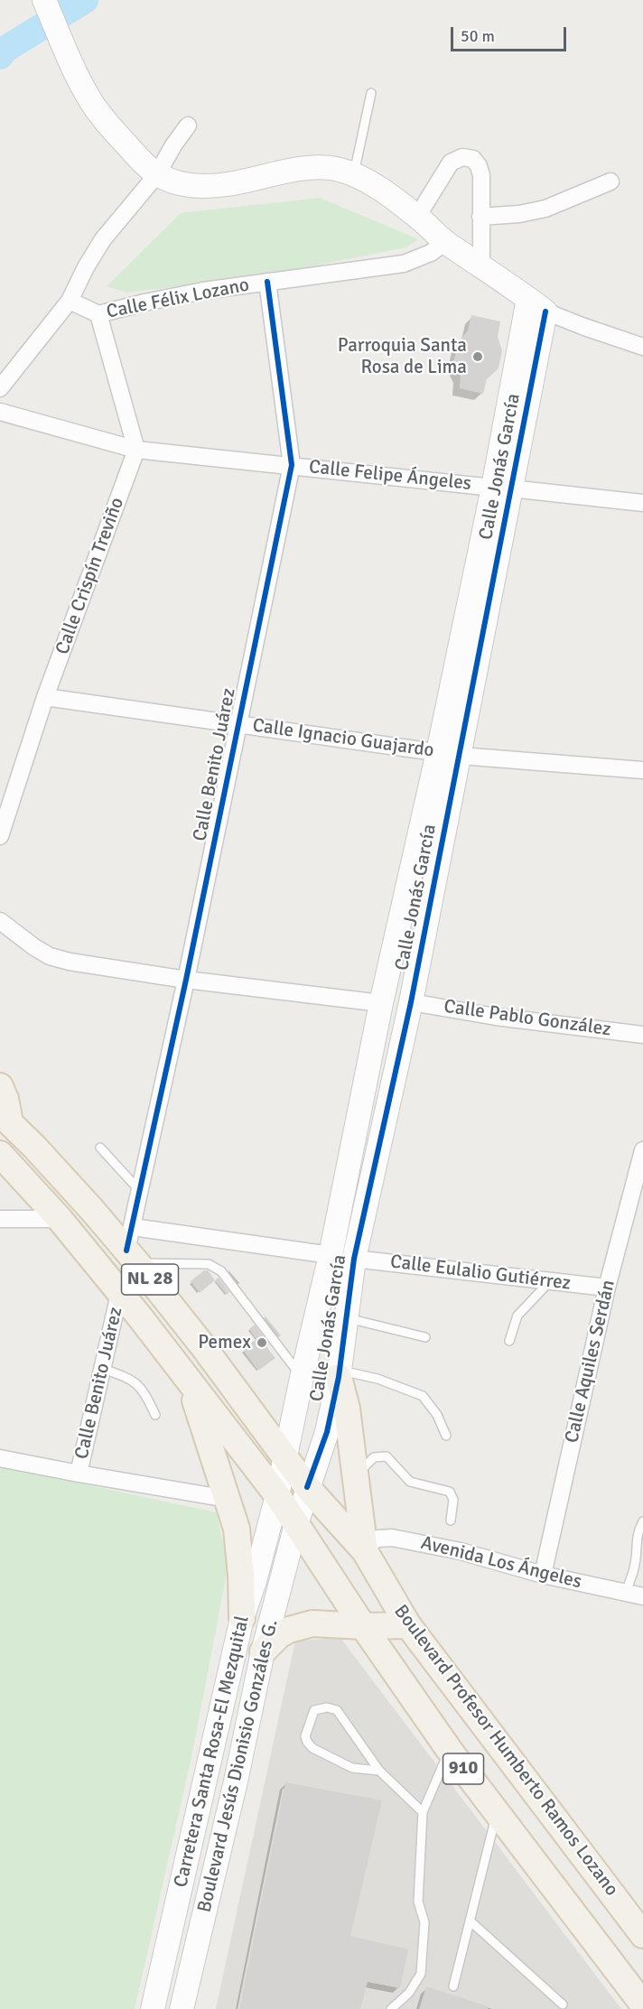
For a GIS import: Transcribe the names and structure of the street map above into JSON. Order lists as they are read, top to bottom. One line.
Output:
{"streets":{"main road":["NL 28","Boulevard Profesor Humberto Ramos Lozano","910"],"street":["Calle Félix Lozano","Calle Jonás García","Calle Felipe Ángeles","Calle Crispín Treviño","Calle Ignacio Guajardo","Calle Benito Juárez","Calle Pablo González","Calle Eulalio Gutiérrez","Calle Aquiles Serdán","Avenida Los Ángeles","Carretera Santa Rosa-El Mezquital","Boulevard Jesús Dionisio Gonzáles G."]},"crossings":[["Calle Félix Lozano","Calle Benito Juárez"],["Calle Jonás García","Calle Felipe Ángeles"],["Calle Jonás García","Calle Ignacio Guajardo"],["Calle Jonás García","Calle Pablo González"],["Calle Jonás García","Calle Eulalio Gutiérrez"],["Calle Jonás García","Boulevard Profesor Humberto Ramos Lozano"],["Calle Jonás García","Carretera Santa Rosa-El Mezquital"],["Calle Jonás García","Boulevard Jesús Dionisio Gonzáles G."],["Calle Felipe Ángeles","Calle Crispín Treviño"],["Calle Felipe Ángeles","Calle Benito Juárez"],["Calle Crispín Treviño","Calle Ignacio Guajardo"],["Calle Ignacio Guajardo","Calle Benito Juárez"],["Calle Benito Juárez","Boulevard Profesor Humberto Ramos Lozano"],["Calle Eulalio Gutiérrez","Calle Aquiles Serdán"],["Calle Aquiles Serdán","Avenida Los Ángeles"],["Avenida Los Ángeles","Boulevard Profesor Humberto Ramos Lozano"],["Boulevard Profesor Humberto Ramos Lozano","Carretera Santa Rosa-El Mezquital"],["Boulevard Profesor Humberto Ramos Lozano","Boulevard Jesús Dionisio Gonzáles G."]],"places":["Parroquia Santa Rosa de Lima","Pemex"],"scale_bar":"50 m"}
